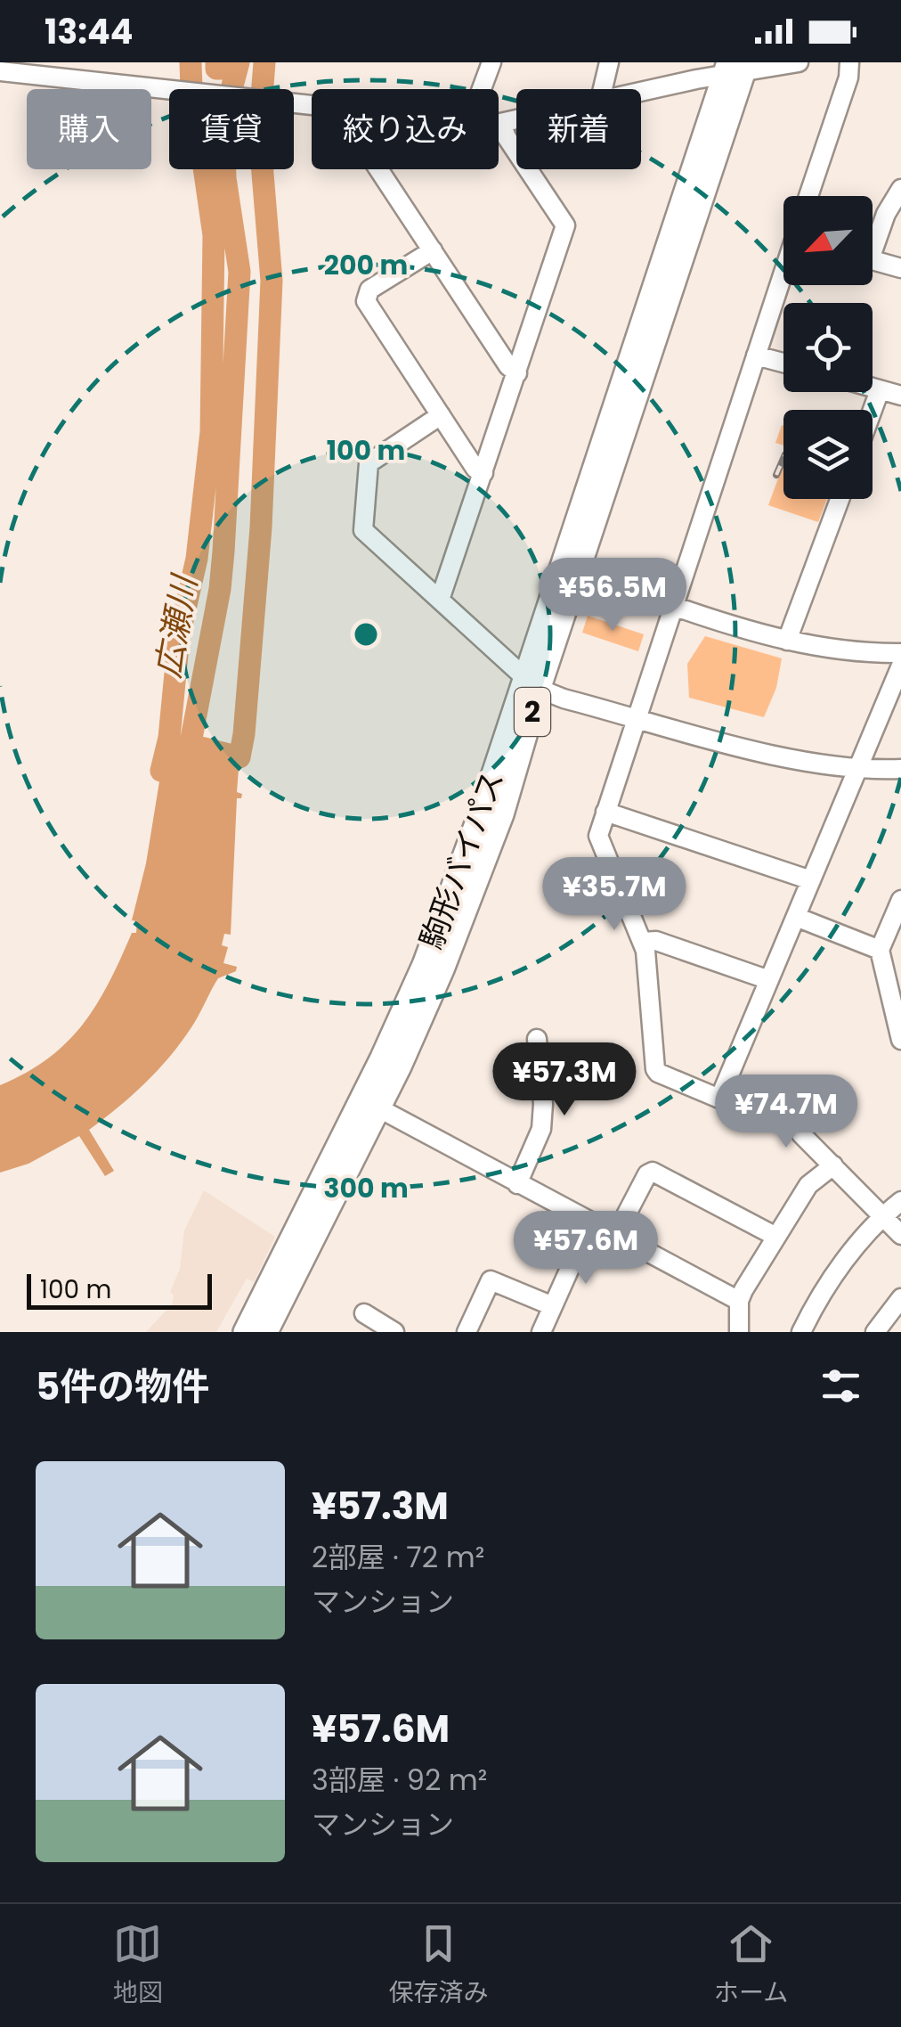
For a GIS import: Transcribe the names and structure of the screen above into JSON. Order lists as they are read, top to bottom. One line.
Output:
{"streets":{"main road":["2","駒形バイパス"]},"water":["広瀬川"],"scale_bar":"100 m","north":"bottom left","page":{"status":"13:44","chip":["購入","賃貸","絞り込み","新着"],"price":["¥56.5M","¥35.7M","¥57.3M","¥74.7M","¥57.6M"],"scale":"100 m","heading":"5件の物件","list":[{"name":"¥57.3M","note":"2部屋 · 72 m² · マンション"},{"name":"¥57.6M","note":"3部屋 · 92 m² · マンション"}],"tabs":["地図","保存済み","ホーム"]},"rings":["200 m","100 m","300 m"]}
